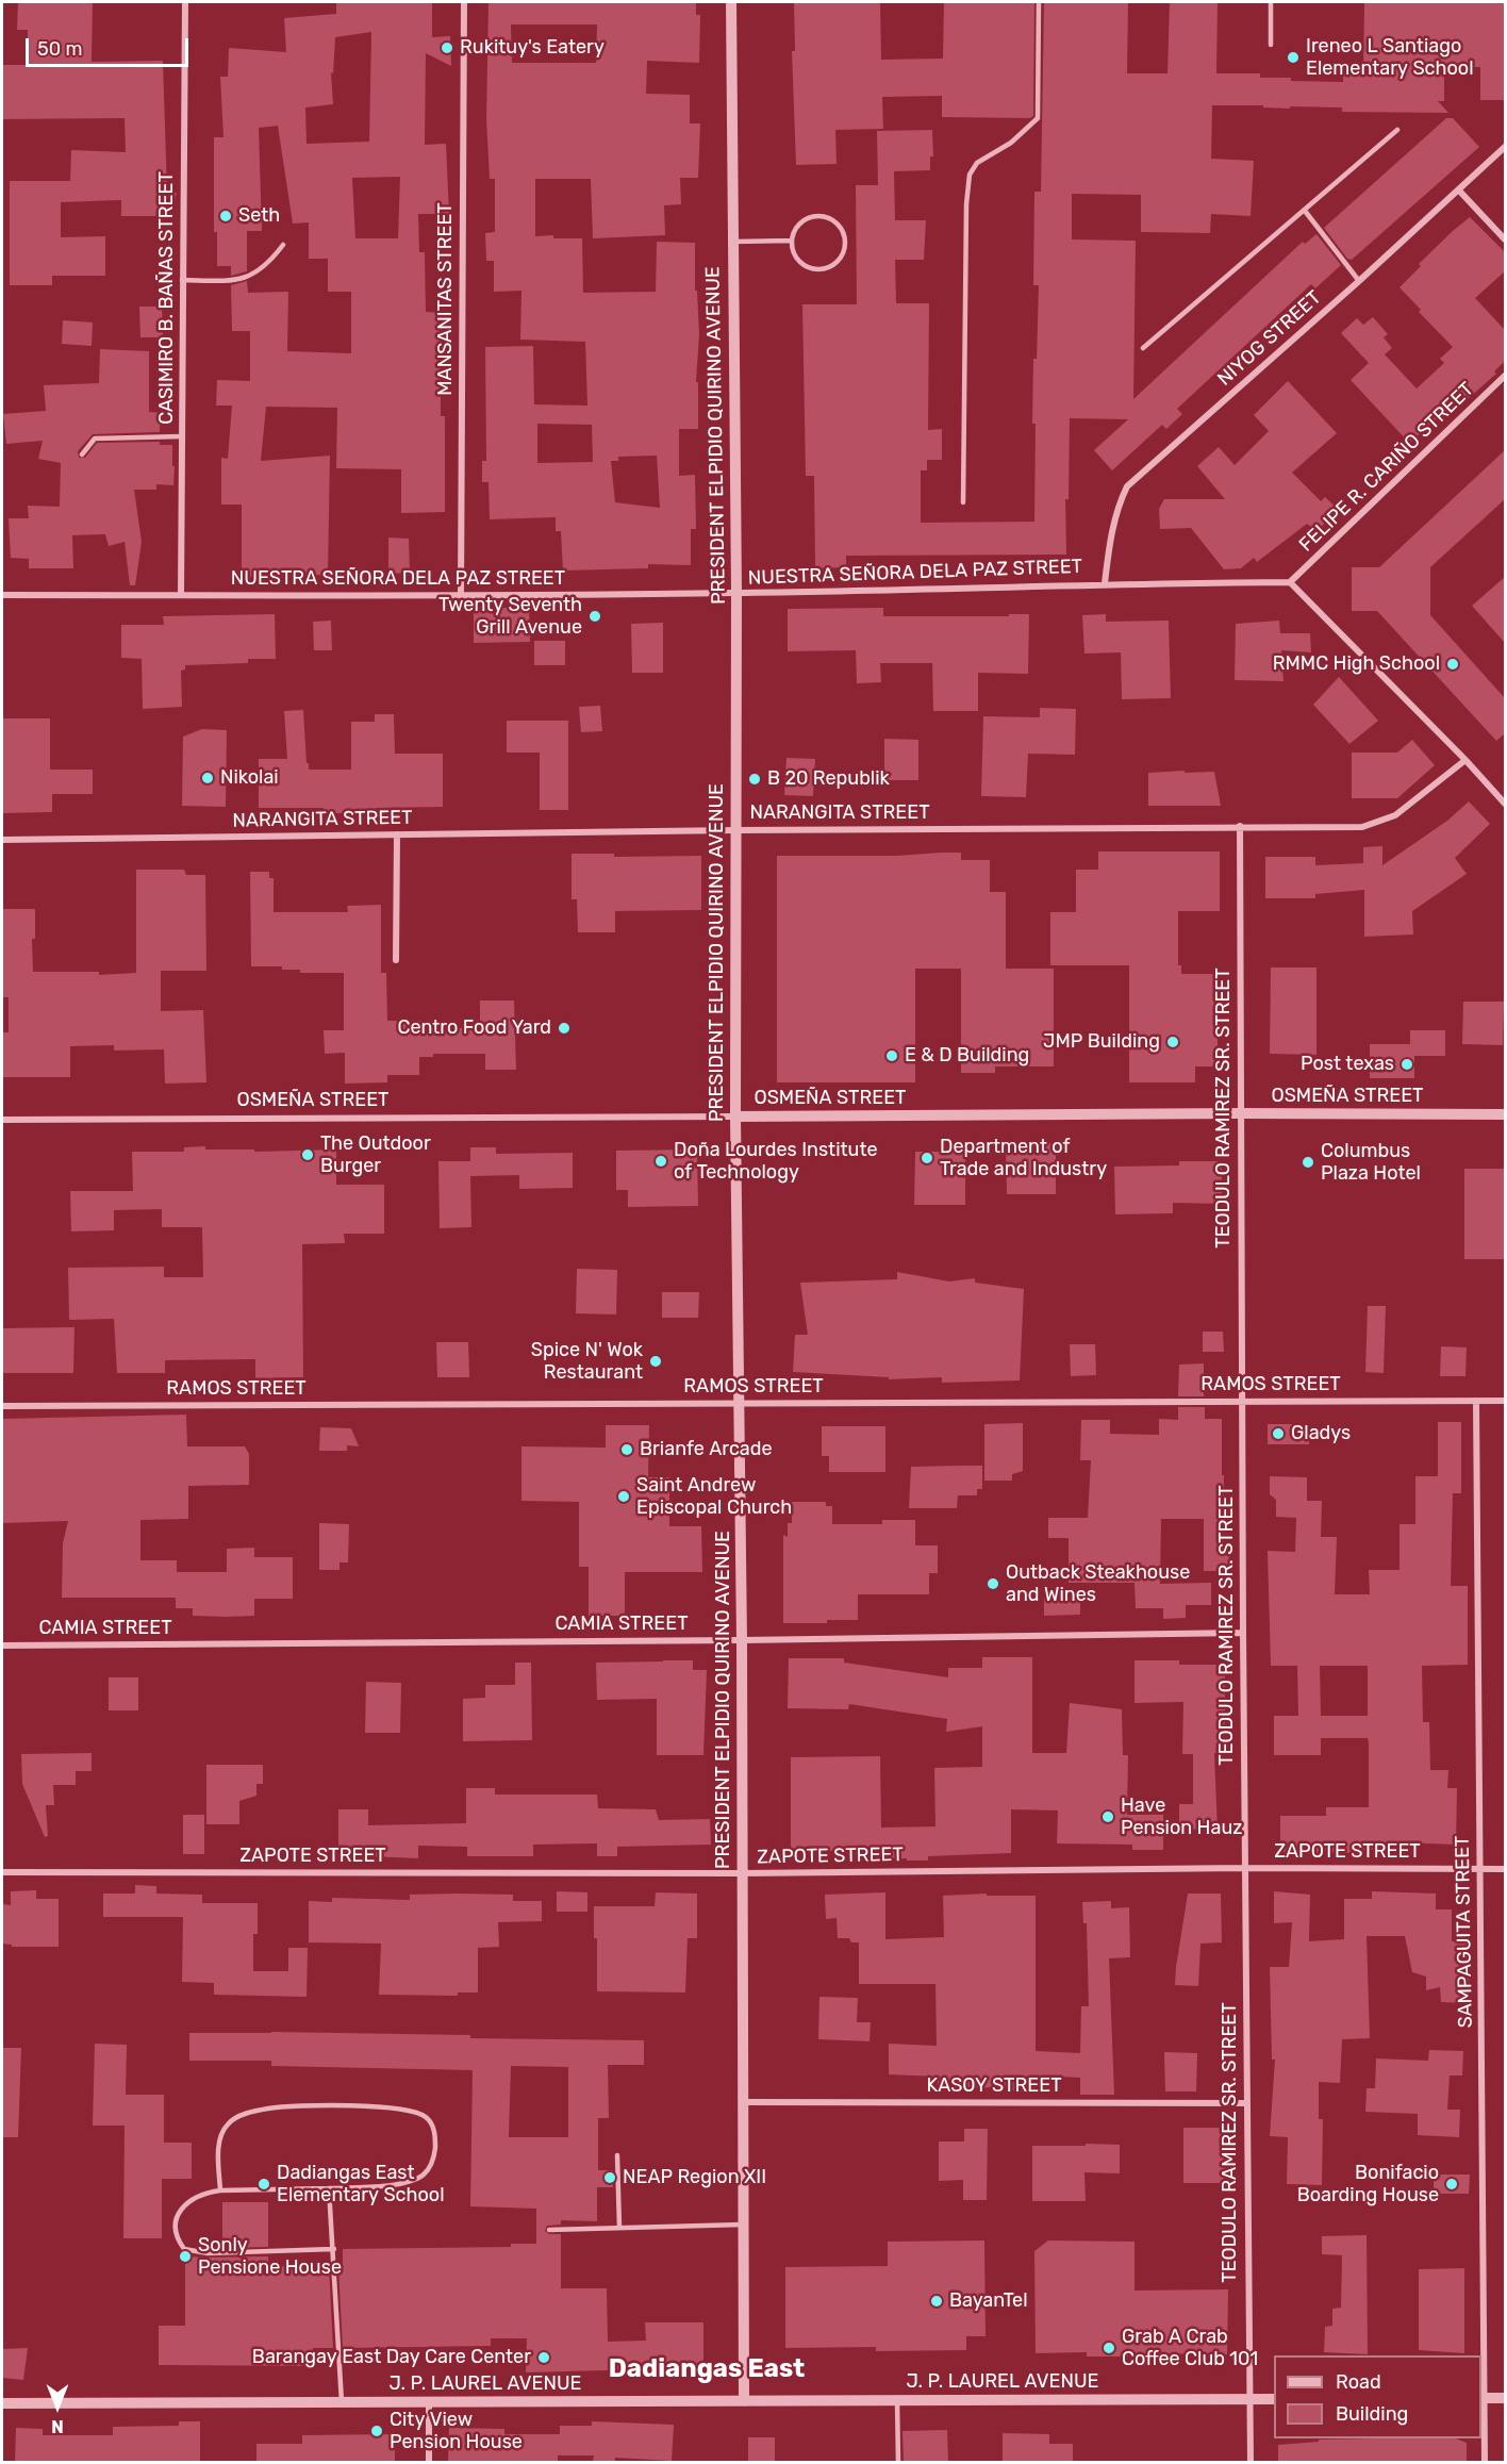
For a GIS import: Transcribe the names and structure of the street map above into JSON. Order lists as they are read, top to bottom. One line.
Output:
{"streets":{"street":["CASIMIRO B. BAÑAS STREET","MANSANITAS STREET","NIYOG STREET","PRESIDENT ELPIDIO QUIRINO AVENUE","FELIPE R. CARIÑO STREET","NUESTRA SEÑORA DELA PAZ STREET","NARANGITA STREET","OSMEÑA STREET","TEODULO RAMIREZ SR. STREET","RAMOS STREET","CAMIA STREET","ZAPOTE STREET","SAMPAGUITA STREET","KASOY STREET","J. P. LAUREL AVENUE"]},"crossings":[["CASIMIRO B. BAÑAS STREET","NUESTRA SEÑORA DELA PAZ STREET"],["MANSANITAS STREET","NUESTRA SEÑORA DELA PAZ STREET"],["NIYOG STREET","NUESTRA SEÑORA DELA PAZ STREET"],["PRESIDENT ELPIDIO QUIRINO AVENUE","NUESTRA SEÑORA DELA PAZ STREET"],["PRESIDENT ELPIDIO QUIRINO AVENUE","NARANGITA STREET"],["PRESIDENT ELPIDIO QUIRINO AVENUE","OSMEÑA STREET"],["PRESIDENT ELPIDIO QUIRINO AVENUE","RAMOS STREET"],["PRESIDENT ELPIDIO QUIRINO AVENUE","CAMIA STREET"],["PRESIDENT ELPIDIO QUIRINO AVENUE","ZAPOTE STREET"],["PRESIDENT ELPIDIO QUIRINO AVENUE","KASOY STREET"],["PRESIDENT ELPIDIO QUIRINO AVENUE","J. P. LAUREL AVENUE"],["FELIPE R. CARIÑO STREET","NUESTRA SEÑORA DELA PAZ STREET"],["NARANGITA STREET","TEODULO RAMIREZ SR. STREET"],["OSMEÑA STREET","TEODULO RAMIREZ SR. STREET"],["TEODULO RAMIREZ SR. STREET","RAMOS STREET"],["TEODULO RAMIREZ SR. STREET","CAMIA STREET"],["TEODULO RAMIREZ SR. STREET","ZAPOTE STREET"],["TEODULO RAMIREZ SR. STREET","KASOY STREET"],["TEODULO RAMIREZ SR. STREET","J. P. LAUREL AVENUE"],["RAMOS STREET","SAMPAGUITA STREET"],["ZAPOTE STREET","SAMPAGUITA STREET"]],"districts":["Dadiangas East"],"places":["Rukituy's Eatery","Ireneo L Santiago Elementary School","Seth","Twenty Seventh Grill Avenue","RMMC High School","Nikolai","B 20 Republik","Centro Food Yard","JMP Building","E & D Building","Post texas","The Outdoor Burger","Department of Trade and Industry","Doña Lourdes Institute of Technology","Columbus Plaza Hotel","Spice N' Wok Restaurant","Gladys","Brianfe Arcade","Saint Andrew Episcopal Church","Outback Steakhouse and Wines","Have Pension Hauz","NEAP Region XII","Dadiangas East Elementary School","Bonifacio Boarding House","Sonly Pensione House","BayanTel","Grab A Crab Coffee Club 101","Barangay East Day Care Center","City View Pension House"],"legend":["Road","Building"],"scale_bar":"50 m","north":"bottom"}
